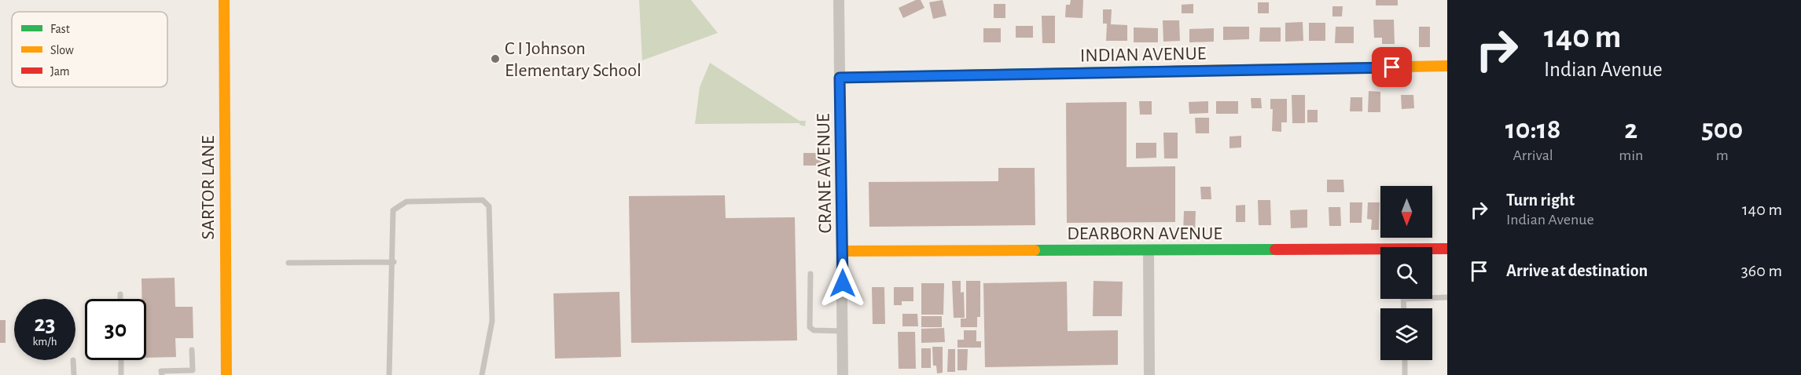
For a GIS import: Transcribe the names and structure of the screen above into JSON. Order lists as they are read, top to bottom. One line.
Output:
{"streets":{"street":["INDIAN AVENUE","CRANE AVENUE","SARTOR LANE","DEARBORN AVENUE"]},"crossings":[["INDIAN AVENUE","CRANE AVENUE"],["CRANE AVENUE","DEARBORN AVENUE"]],"places":["C I Johnson Elementary School"],"legend":["Fast","Slow","Jam"],"north":"bottom","page":{"turn":["140 m","Indian Avenue"],"eta":["10:18","Arrival","2","min","500","m"],"list":[{"name":"Turn right","note":"Indian Avenue","value":"140 m"},{"name":"Arrive at destination","value":"360 m"}],"speed":"23 km/h","limit":"30"}}
